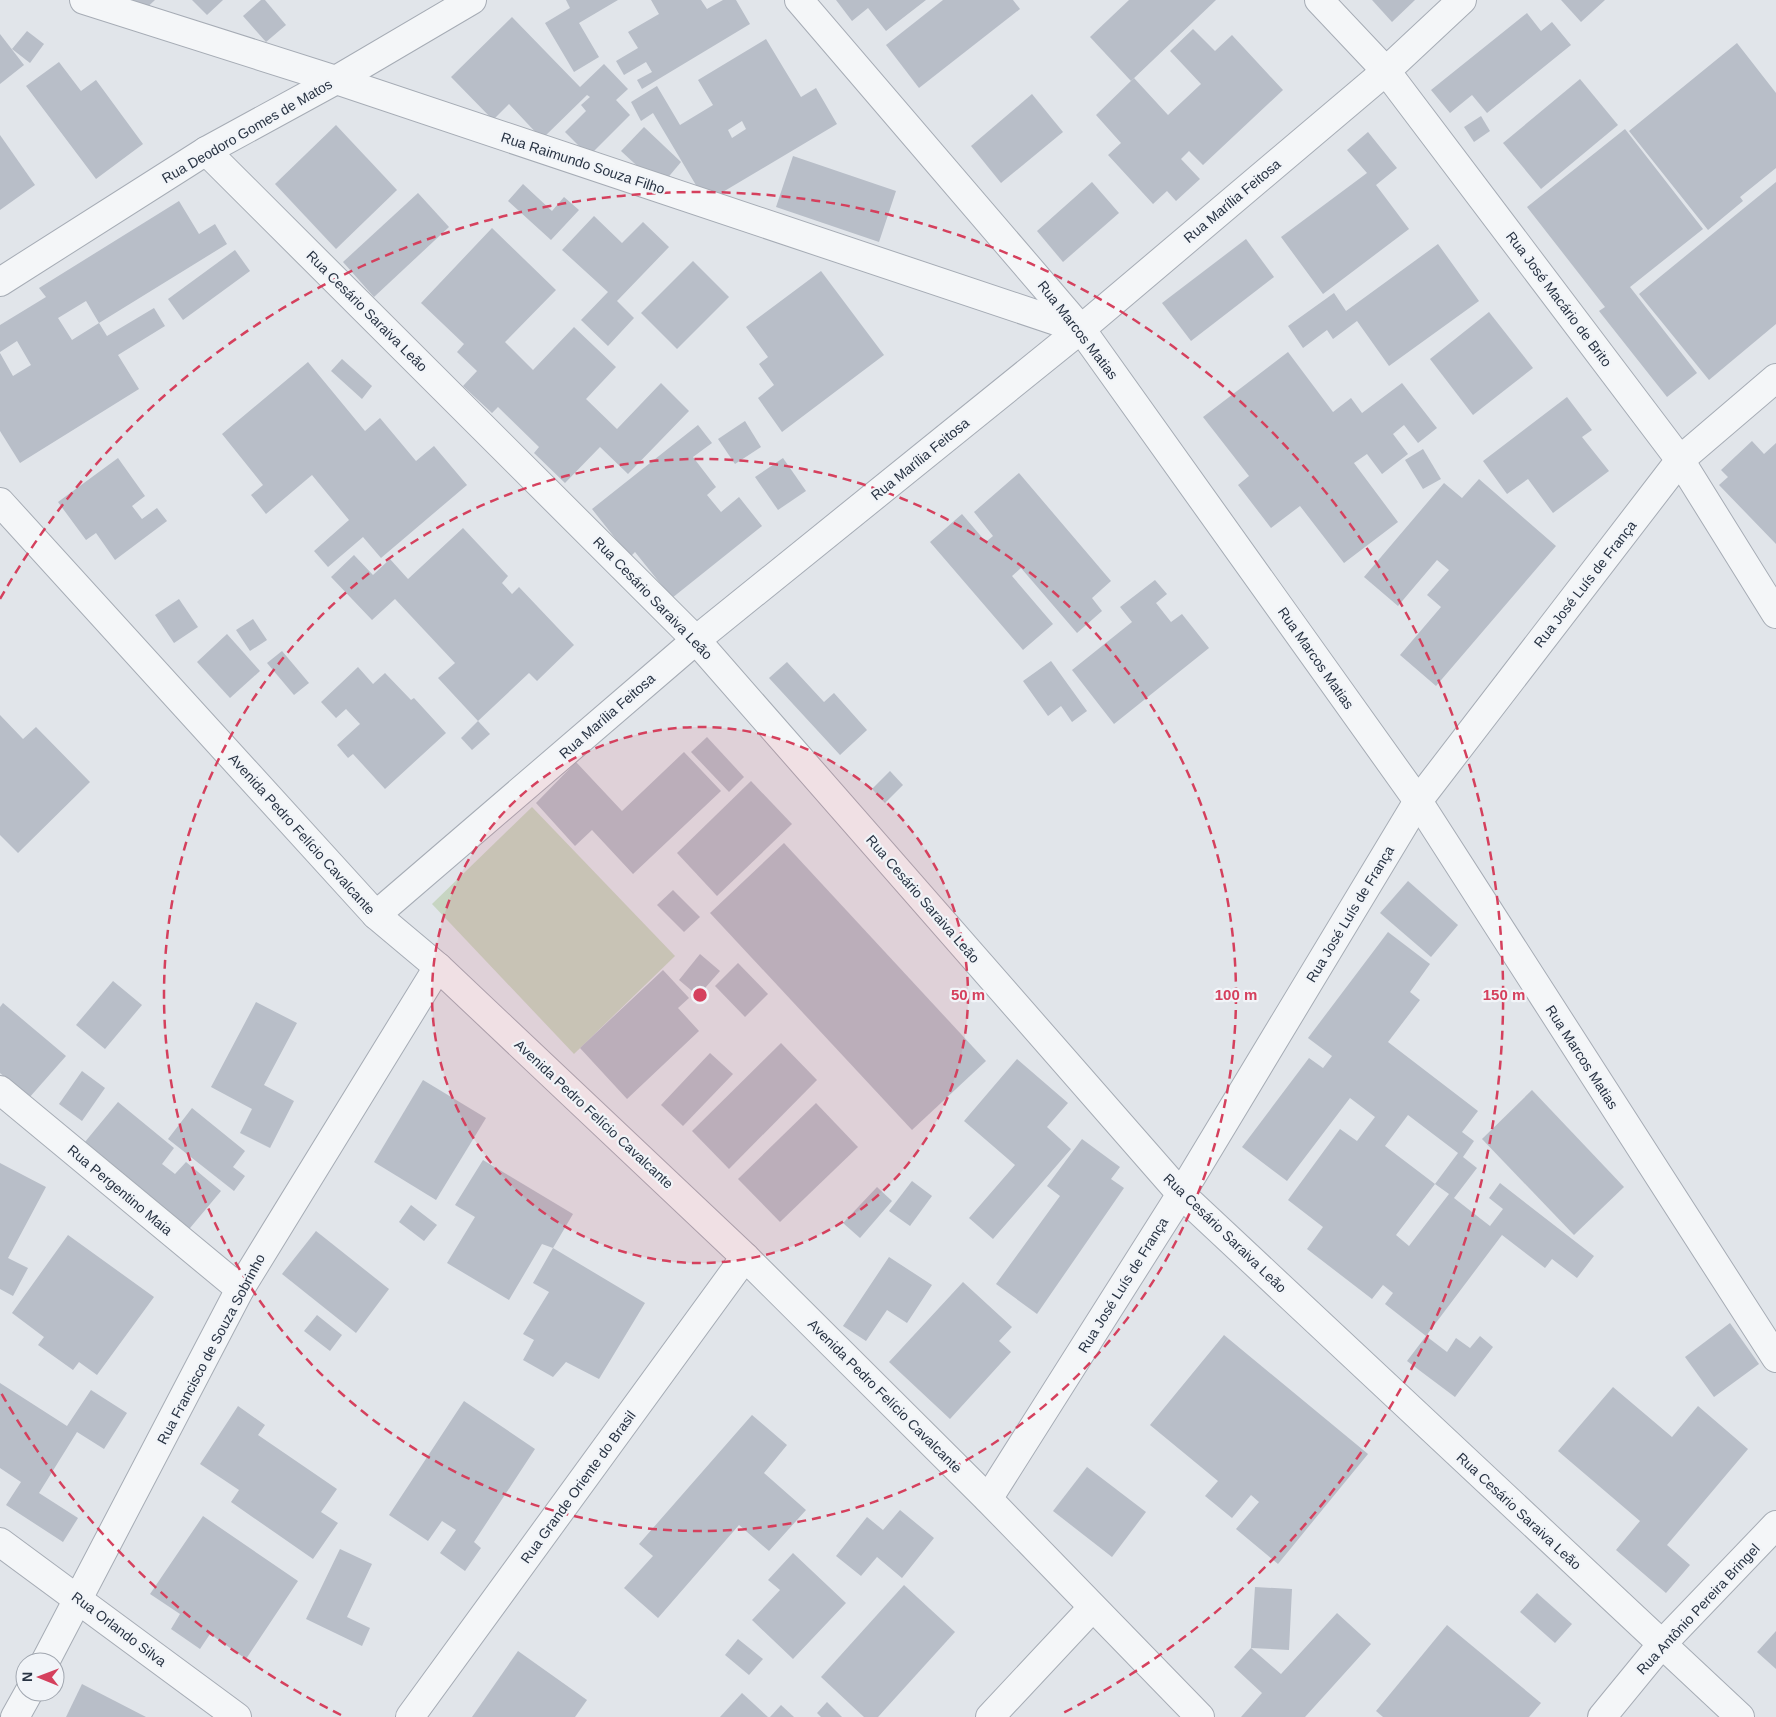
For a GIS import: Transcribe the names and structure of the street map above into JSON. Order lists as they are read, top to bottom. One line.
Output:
{"streets":{"street":["Rua Deodoro Gomes de Matos","Rua Raimundo Souza Filho","Rua Marília Feitosa","Rua José Macário de Brito","Rua Cesário Saraiva Leão","Rua Marcos Matias","Rua José Luís de França","Avenida Pedro Felício Cavalcante","Rua Pergentino Maia","Rua Francisco de Souza Sobrinho","Rua Grande Oriente do Brasil","Rua Antônio Pereira Bringel","Rua Orlando Silva"]},"crossings":[["Rua Deodoro Gomes de Matos","Rua Raimundo Souza Filho"],["Rua Deodoro Gomes de Matos","Rua Cesário Saraiva Leão"],["Rua Raimundo Souza Filho","Rua Marília Feitosa"],["Rua Raimundo Souza Filho","Rua Marcos Matias"],["Rua Marília Feitosa","Rua José Macário de Brito"],["Rua Marília Feitosa","Rua Cesário Saraiva Leão"],["Rua Marília Feitosa","Rua Marcos Matias"],["Rua Marília Feitosa","Avenida Pedro Felício Cavalcante"],["Rua José Macário de Brito","Rua José Luís de França"],["Rua Cesário Saraiva Leão","Rua José Luís de França"],["Rua Cesário Saraiva Leão","Rua Antônio Pereira Bringel"],["Rua Marcos Matias","Rua José Luís de França"],["Rua José Luís de França","Avenida Pedro Felício Cavalcante"],["Avenida Pedro Felício Cavalcante","Rua Francisco de Souza Sobrinho"],["Avenida Pedro Felício Cavalcante","Rua Grande Oriente do Brasil"],["Rua Pergentino Maia","Rua Francisco de Souza Sobrinho"],["Rua Francisco de Souza Sobrinho","Rua Orlando Silva"]],"north":"left","rings":["50 m","100 m","150 m"]}
